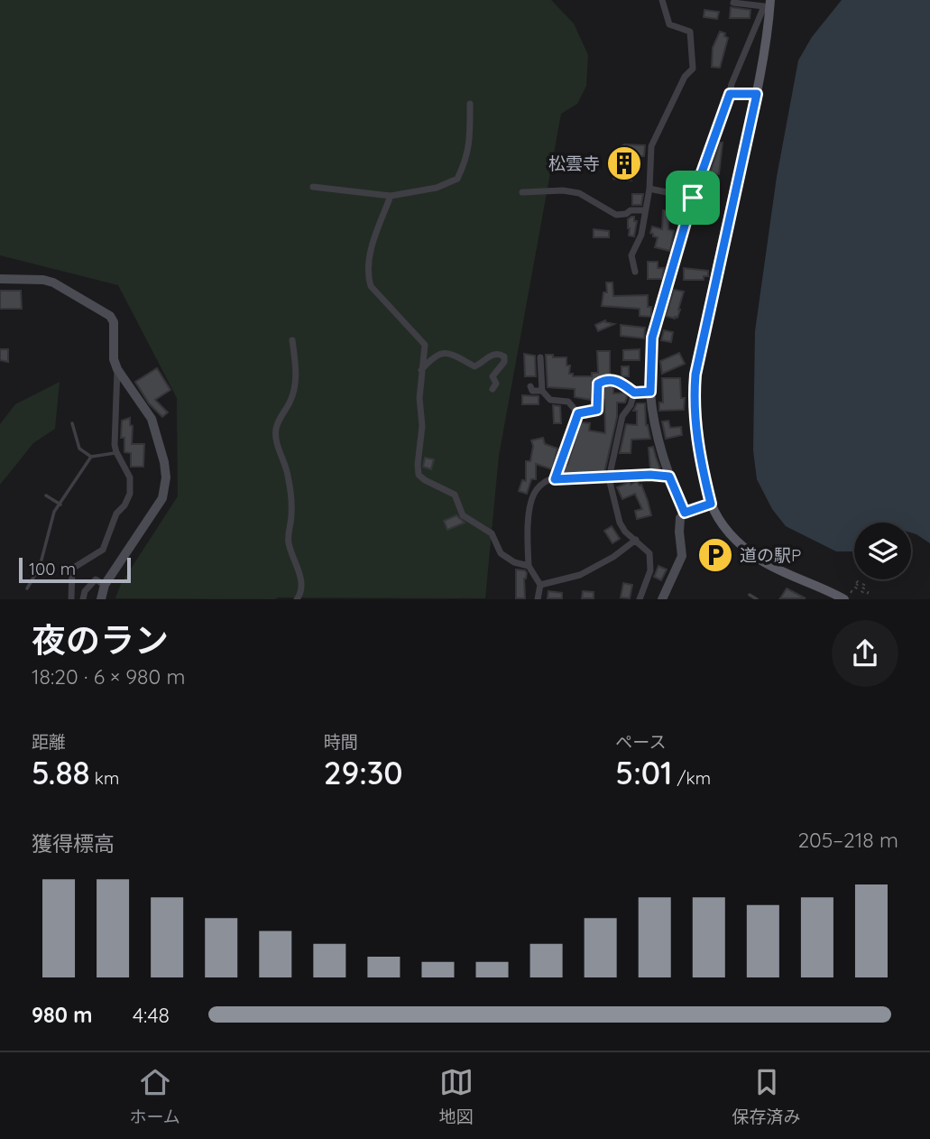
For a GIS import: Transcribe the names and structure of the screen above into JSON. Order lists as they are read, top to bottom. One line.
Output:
{"places":{"building":["松雲寺"],"parking":["道の駅P"]},"scale_bar":"100 m","page":{"scale":"100 m","heading":["夜のラン","18:20 · 6 × 980 m"],"stats":[["距離","5.88 km"],["時間","29:30"],["ペース","5:01 /km"]],"chart":["獲得標高","205–218 m"],"list":[{"name":"980 m","note":"4:48"}],"tabs":["ホーム","地図","保存済み"]}}
